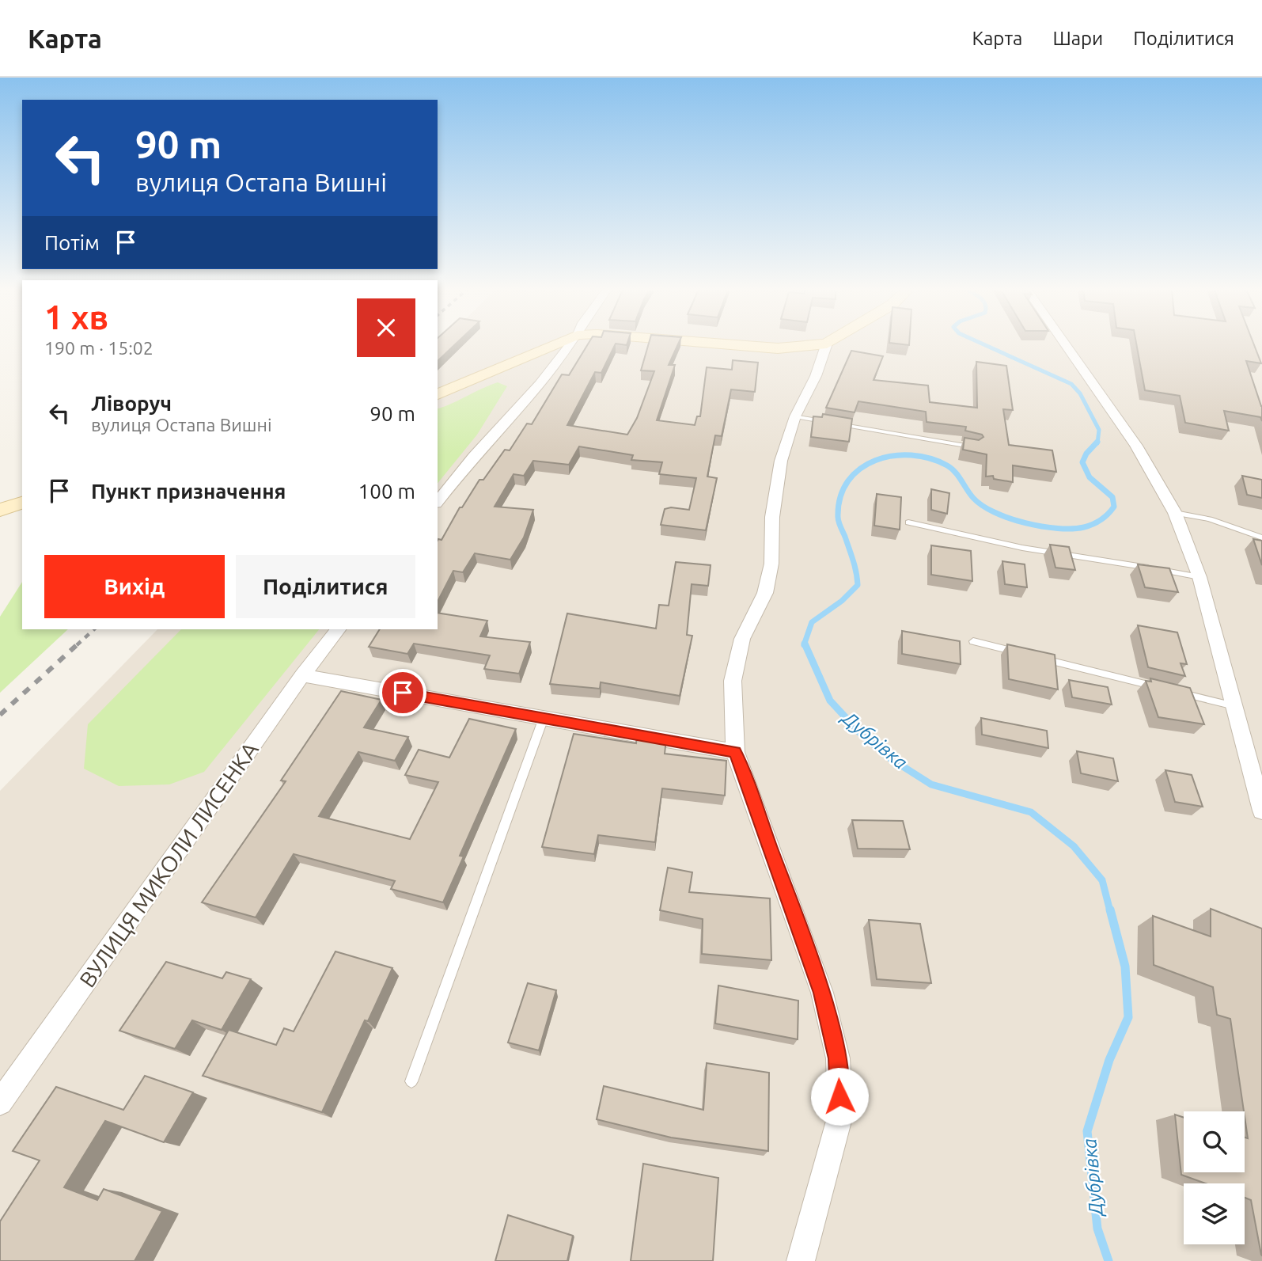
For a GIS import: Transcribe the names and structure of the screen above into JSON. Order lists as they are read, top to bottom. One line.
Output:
{"streets":{"street":["ВУЛИЦЯ МИКОЛИ ЛИСЕНКА"]},"water":["Дубрівка"],"page":{"header":"Карта","nav":["Карта","Шари","Поділитися"],"turn":["90 m","вулиця Остапа Вишні"],"then":"Потім","heading":["1 хв","190 m · 15:02"],"list":[{"name":"Ліворуч","note":"вулиця Остапа Вишні","value":"90 m"},{"name":"Пункт призначення","value":"100 m"}],"buttons":["Вихід","Поділитися"]}}
